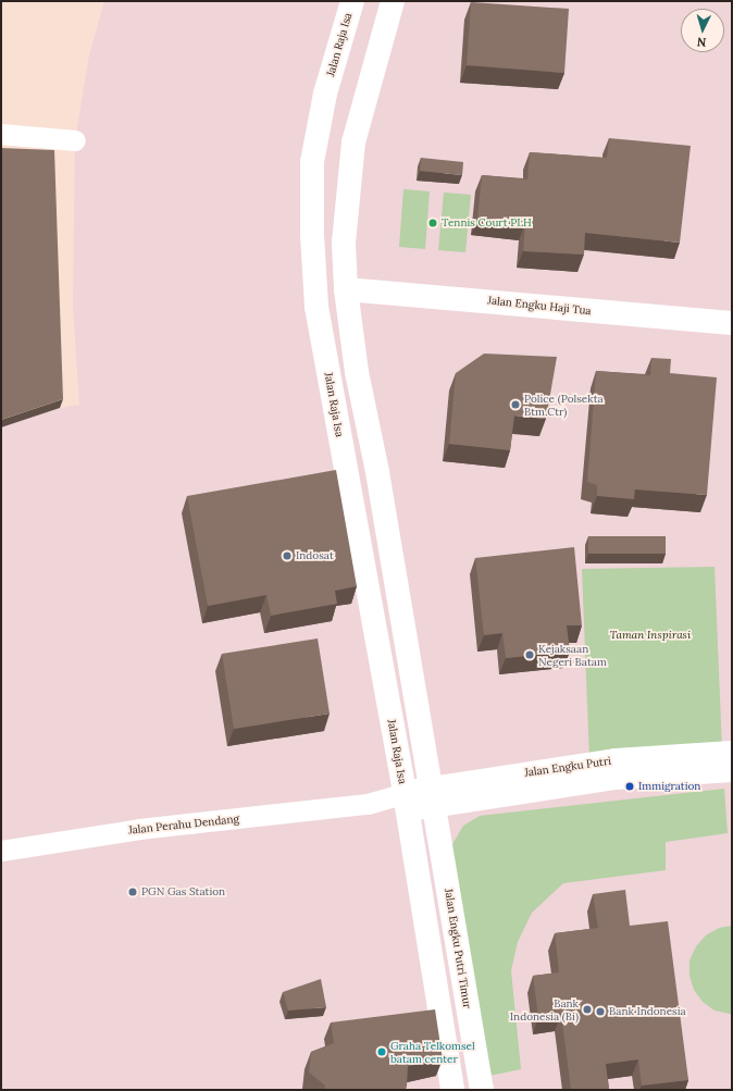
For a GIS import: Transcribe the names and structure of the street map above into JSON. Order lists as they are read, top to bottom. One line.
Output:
{"streets":{"main road":["Jalan Raja Isa","Jalan Engku Haji Tua","Jalan Engku Putri","Jalan Engku Putri Timur"],"street":["Jalan Perahu Dendang"]},"crossings":[["Jalan Raja Isa","Jalan Engku Putri"],["Jalan Raja Isa","Jalan Perahu Dendang"],["Jalan Engku Putri","Jalan Perahu Dendang"],["Jalan Engku Putri","Jalan Engku Putri Timur"]],"parks":["Taman Inspirasi"],"places":["Tennis Court PLH","Police (Polsekta Btm.Ctr)","Indosat","Kejaksaan Negeri Batam","Immigration","PGN Gas Station","Bank Indonesia (Bi)","Bank Indonesia","Graha Telkomsel batam center"],"north":"bottom"}
